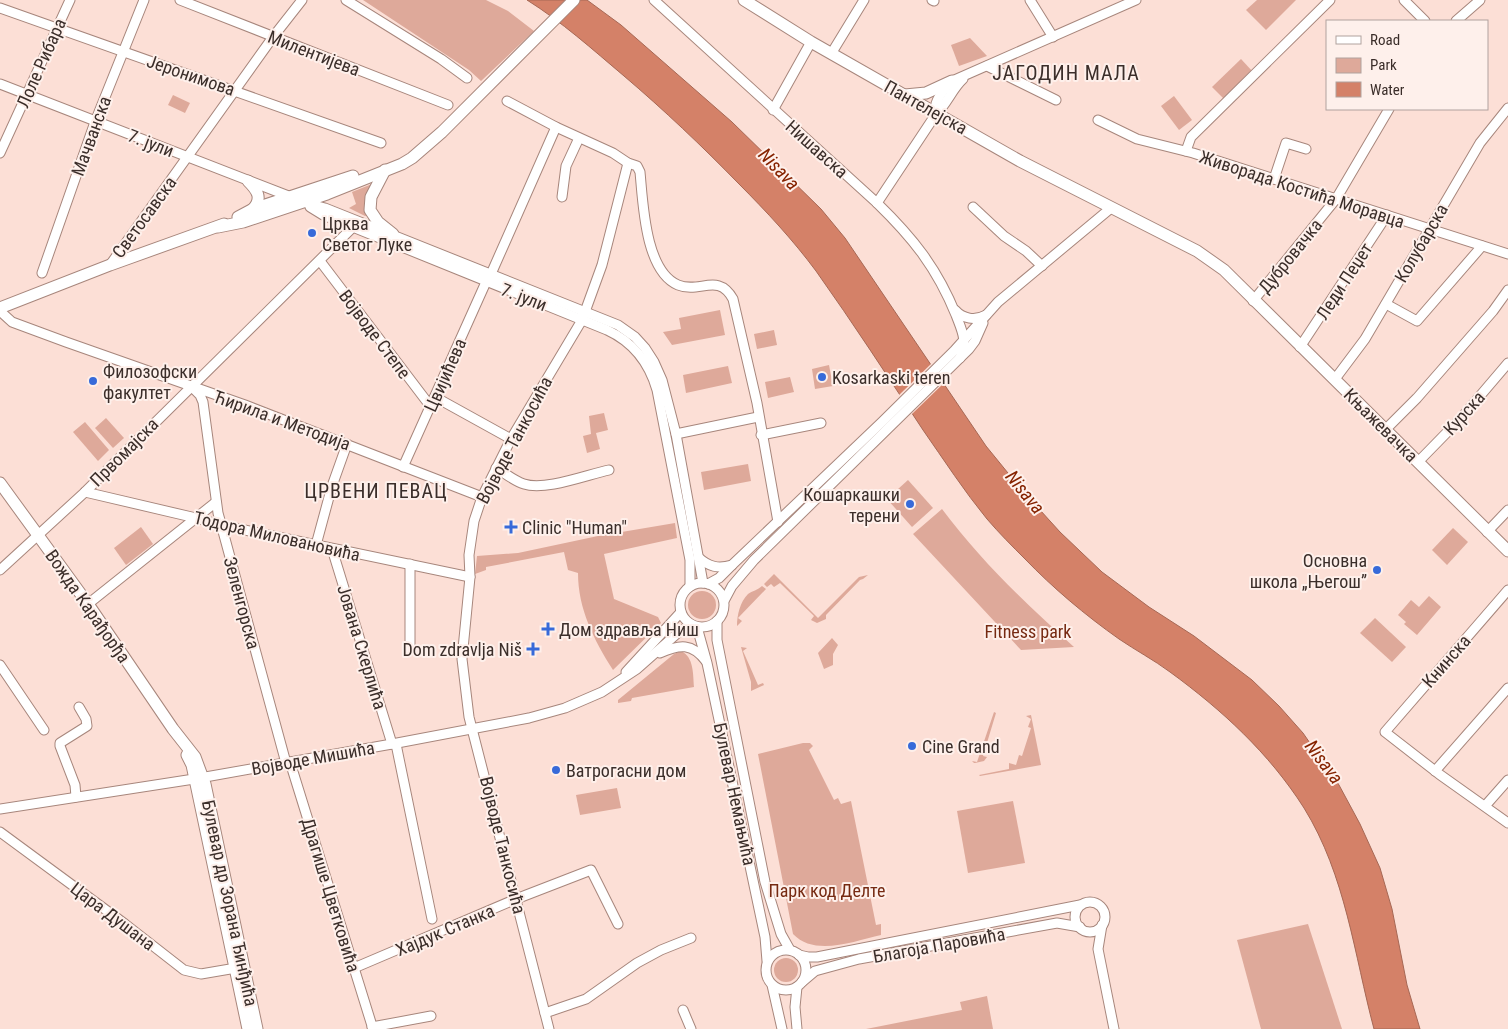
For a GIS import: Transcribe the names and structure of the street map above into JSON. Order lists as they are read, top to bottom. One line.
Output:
{"streets":{"main road":["Пантелејска","Књажевачка","Вожда Карађорђа","Булевар др Зорана Ђинђића"],"street":["Милентијева","Лоле Рибара","Јеронимова","Мачванска","7. јули","Нишавска","Живорада Костића Моравца","Светосавска","Колубарска","Дубровачка","Леди Пеџет","Војводе Степе","Цвијићева","Курска","Ћирила и Методија","Војводе Танкосића","Првомајска","Тодора Миловановића","Зеленгорска","Јована Скерлића","Книнска","Војводе Мишића","Булевар Немањића","Драгише Цветковића","Цара Душана","Хајдук Станка","Благоја Паровића"]},"crossings":[["Милентијева","Светосавска"],["Лоле Рибара","Јеронимова"],["Лоле Рибара","7. јули"],["Јеронимова","Мачванска"],["Јеронимова","Светосавска"],["Пантелејска","Дубровачка"],["Пантелејска","Књажевачка"],["Мачванска","7. јули"],["7. јули","Светосавска"],["7. јули","Цвијићева"],["7. јули","Војводе Танкосића"],["7. јули","Првомајска"],["Живорада Костића Моравца","Колубарска"],["Живорада Костића Моравца","Дубровачка"],["Живорада Костића Моравца","Леди Пеџет"],["Колубарска","Књажевачка"],["Дубровачка","Књажевачка"],["Леди Пеџет","Књажевачка"],["Војводе Степе","Цвијићева"],["Војводе Степе","Првомајска"],["Цвијићева","Ћирила и Методија"],["Курска","Књажевачка"],["Ћирила и Методија","Војводе Танкосића"],["Ћирила и Методија","Првомајска"],["Ћирила и Методија","Зеленгорска"],["Војводе Танкосића","Тодора Миловановића"],["Војводе Танкосића","Војводе Мишића"],["Војводе Танкосића","Хајдук Станка"],["Првомајска","Тодора Миловановића"],["Првомајска","Зеленгорска"],["Првомајска","Вожда Карађорђа"],["Тодора Миловановића","Зеленгорска"],["Тодора Миловановића","Јована Скерлића"],["Зеленгорска","Војводе Мишића"],["Зеленгорска","Драгише Цветковића"],["Вожда Карађорђа","Војводе Мишића"],["Вожда Карађорђа","Булевар др Зорана Ђинђића"],["Јована Скерлића","Војводе Мишића"],["Војводе Мишића","Булевар Немањића"],["Војводе Мишића","Драгише Цветковића"],["Војводе Мишића","Булевар др Зорана Ђинђића"],["Булевар Немањића","Благоја Паровића"],["Драгише Цветковића","Хајдук Станка"],["Булевар др Зорана Ђинђића","Цара Душана"]],"districts":["ЈАГОДИН МАЛА","ЦРВЕНИ ПЕВАЦ"],"water":["Nisava"],"parks":["Fitness park","Парк код Делте"],"places":{"other":["Црква Светог Луке","Kosarkaski teren","Филозофски факултет","Кошаркашки терени","Основна школа „Његош”","Cine Grand","Ватрогасни дом"],"health":["Clinic \"Human\"","Дом здравља Ниш","Dom zdravlja Niš"]},"legend":["Road","Park","Water"]}
